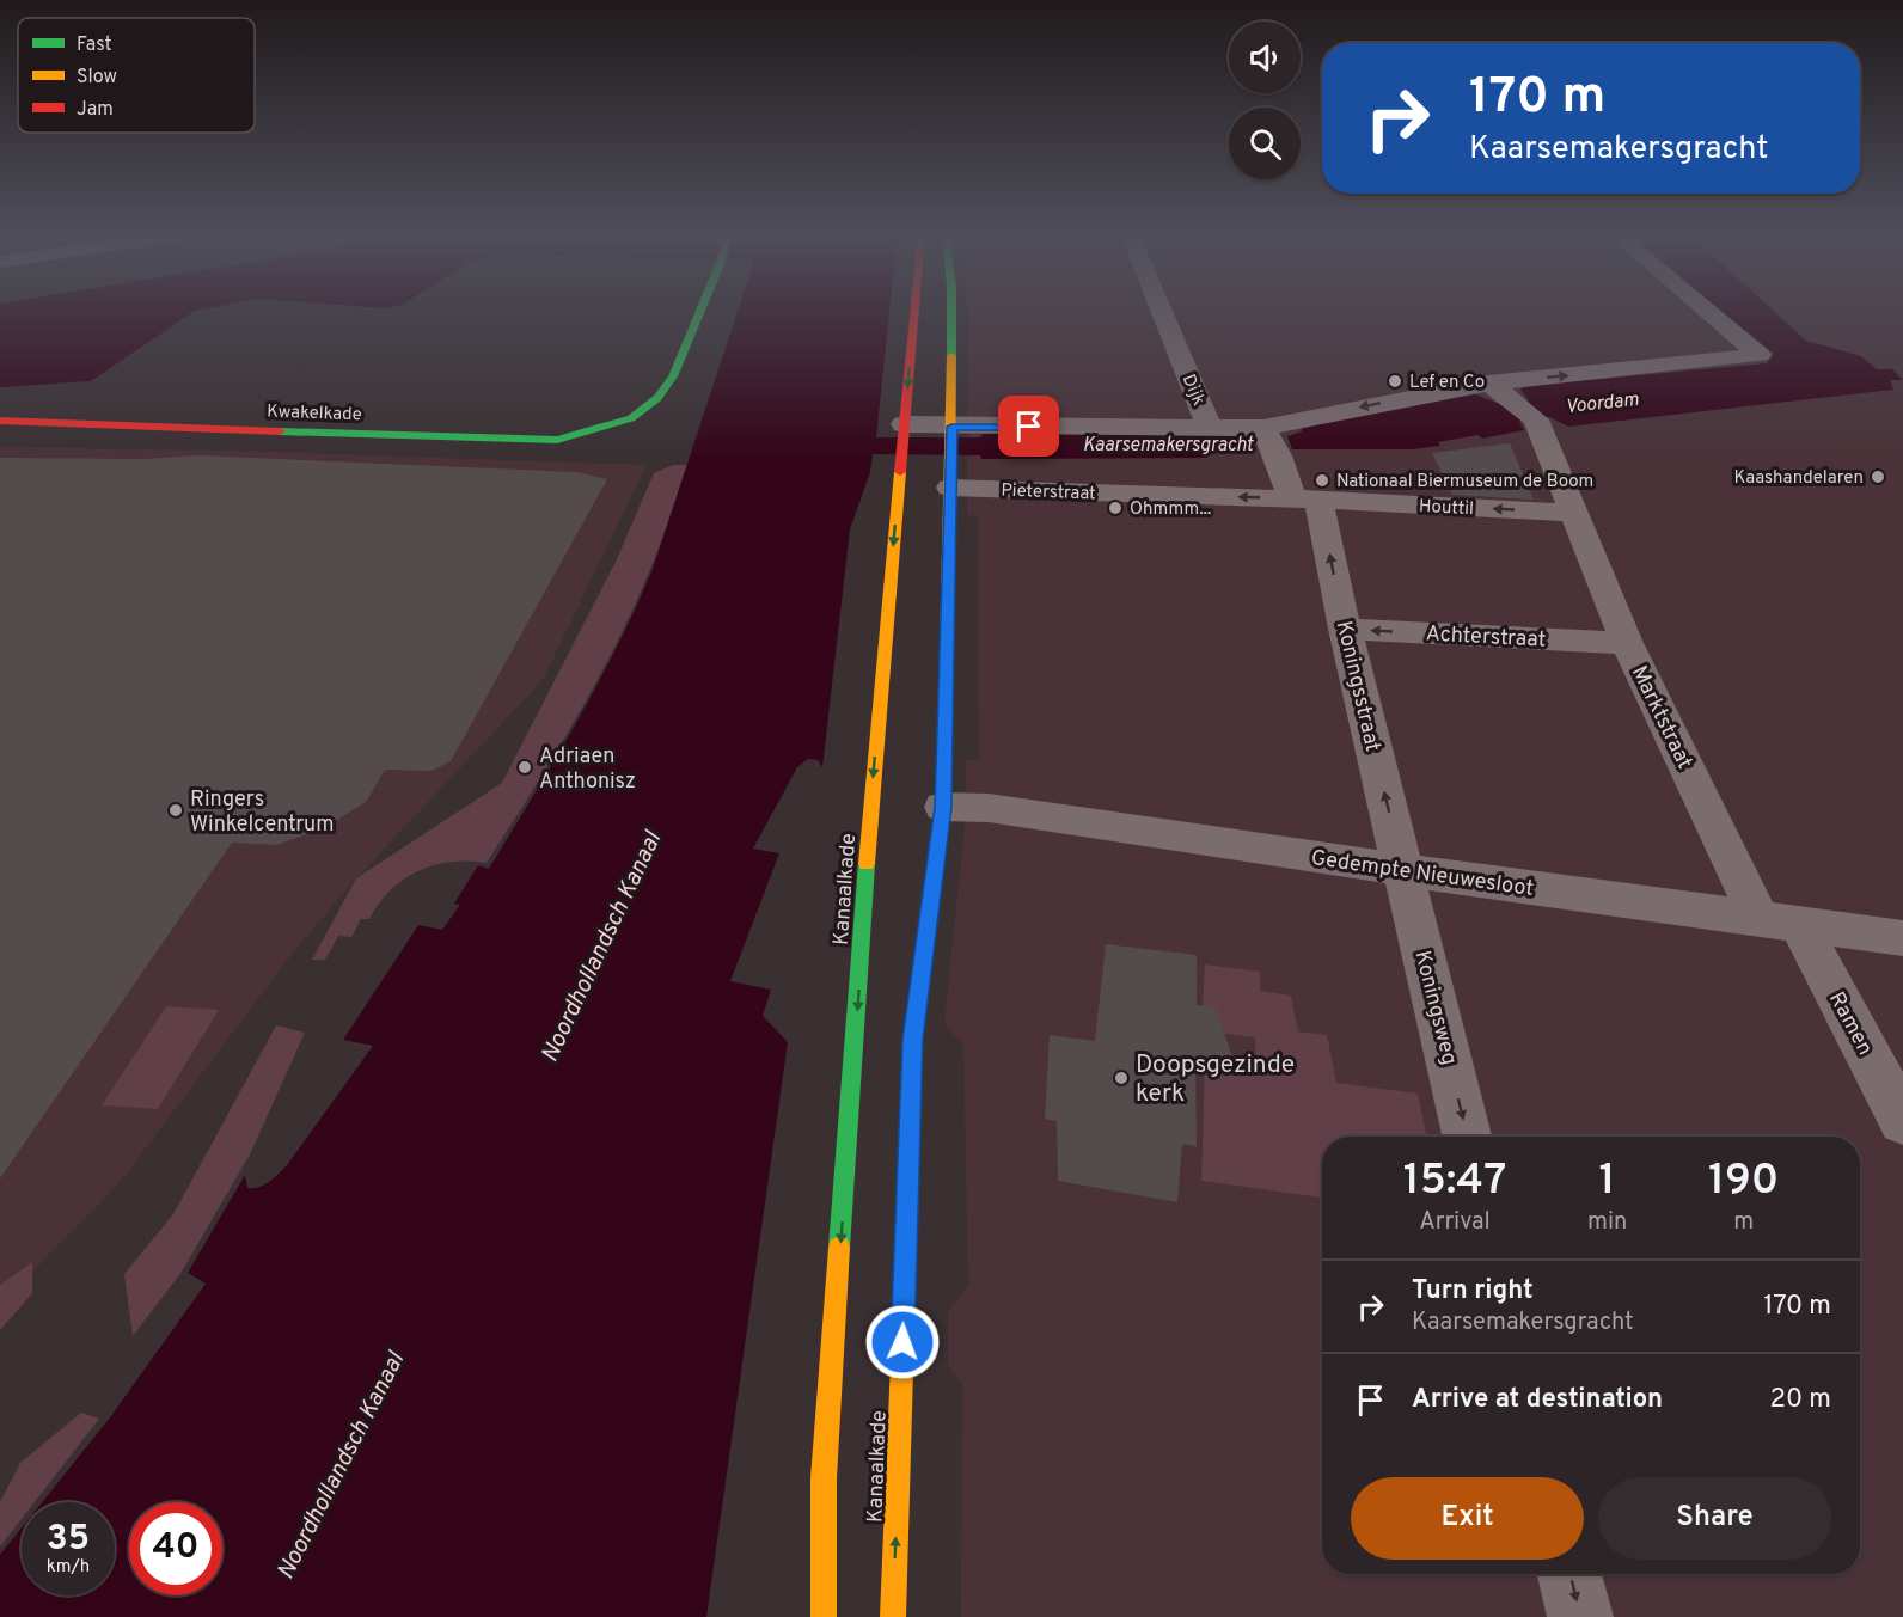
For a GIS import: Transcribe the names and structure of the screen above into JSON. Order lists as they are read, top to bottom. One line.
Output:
{"streets":{"street":["Dijk","Kwakelkade","Pieterstraat","Houttil","Achterstraat","Koningsstraat","Marktstraat","Gedempte Nieuwesloot","Kanaalkade","Koningsweg","Ramen"]},"crossings":[["Pieterstraat","Houttil"],["Pieterstraat","Koningsstraat"],["Pieterstraat","Kanaalkade"],["Houttil","Koningsstraat"],["Houttil","Marktstraat"],["Achterstraat","Koningsstraat"],["Achterstraat","Marktstraat"],["Koningsstraat","Gedempte Nieuwesloot"],["Koningsstraat","Koningsweg"],["Marktstraat","Gedempte Nieuwesloot"],["Marktstraat","Ramen"],["Gedempte Nieuwesloot","Kanaalkade"],["Gedempte Nieuwesloot","Koningsweg"],["Gedempte Nieuwesloot","Ramen"]],"one_way":["Koningsstraat","Koningsweg"],"water":["Voordam","Kaarsemakersgracht","Noordhollandsch Kanaal"],"places":["Lef en Co","Kaashandelaren","Nationaal Biermuseum de Boom","Ohmmm...","Adriaen Anthonisz","Ringers Winkelcentrum","Doopsgezinde kerk"],"legend":["Fast","Slow","Jam"],"page":{"turn":["170 m","Kaarsemakersgracht"],"eta":["15:47","Arrival","1","min","190","m"],"list":[{"name":"Turn right","note":"Kaarsemakersgracht","value":"170 m"},{"name":"Arrive at destination","value":"20 m"}],"buttons":["Exit","Share"],"speed":"35 km/h","limit":"40"}}
